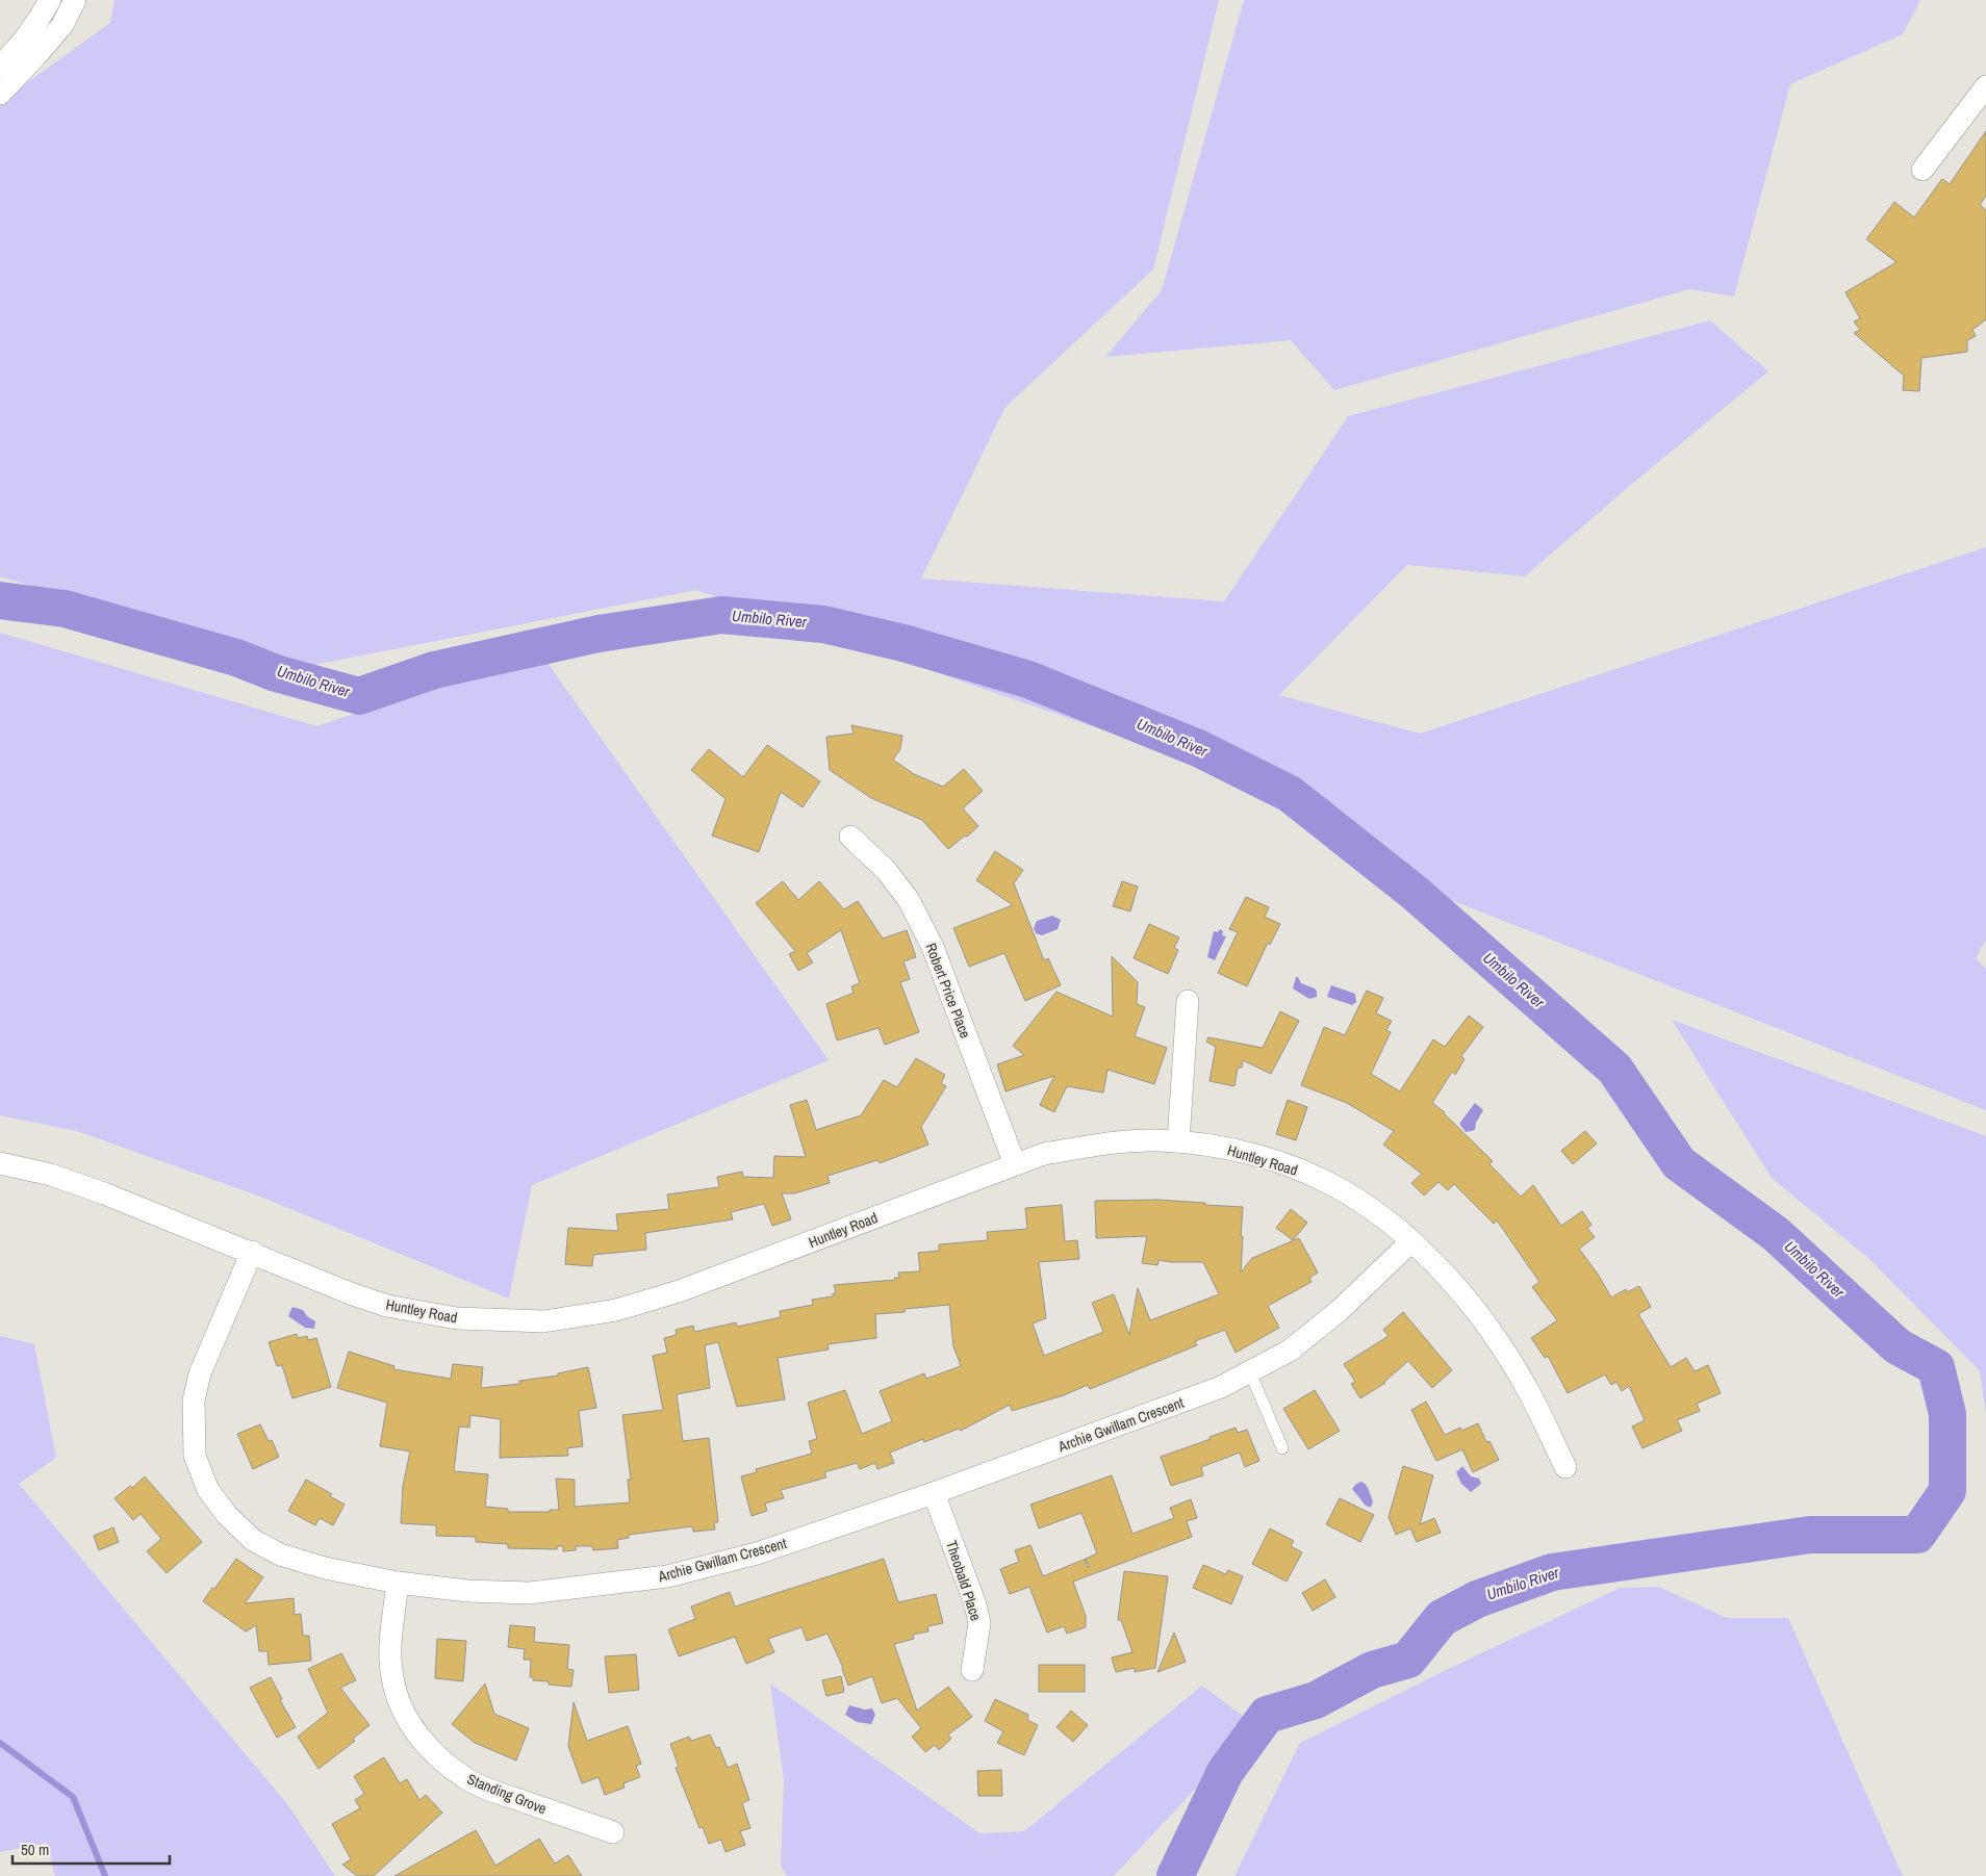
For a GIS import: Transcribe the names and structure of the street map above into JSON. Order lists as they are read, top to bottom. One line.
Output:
{"streets":{"street":["Robert Price Place","Huntley Road","Archie Gwillam Crescent","Theobald Place","Standing Grove"]},"crossings":[["Robert Price Place","Huntley Road"],["Huntley Road","Archie Gwillam Crescent"],["Archie Gwillam Crescent","Theobald Place"],["Archie Gwillam Crescent","Standing Grove"]],"water":["Umbilo River"],"scale_bar":"50 m"}
